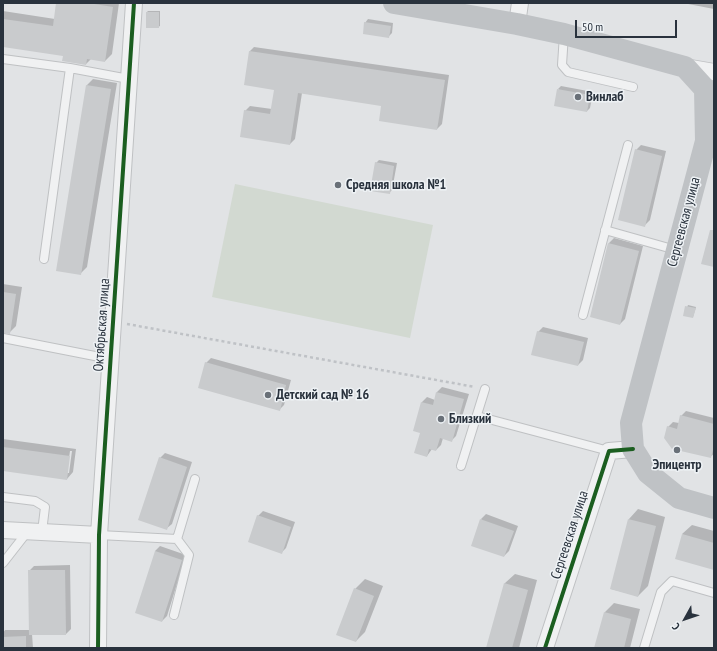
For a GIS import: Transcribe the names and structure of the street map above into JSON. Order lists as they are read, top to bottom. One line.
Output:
{"streets":{"main road":["Сергеевская улица"],"street":["Октябрьская улица"]},"places":["Винлаб","Средняя школа №1","Детский сад № 16","Близкий","Эпицентр"],"scale_bar":"50 m","north":"bottom left"}
